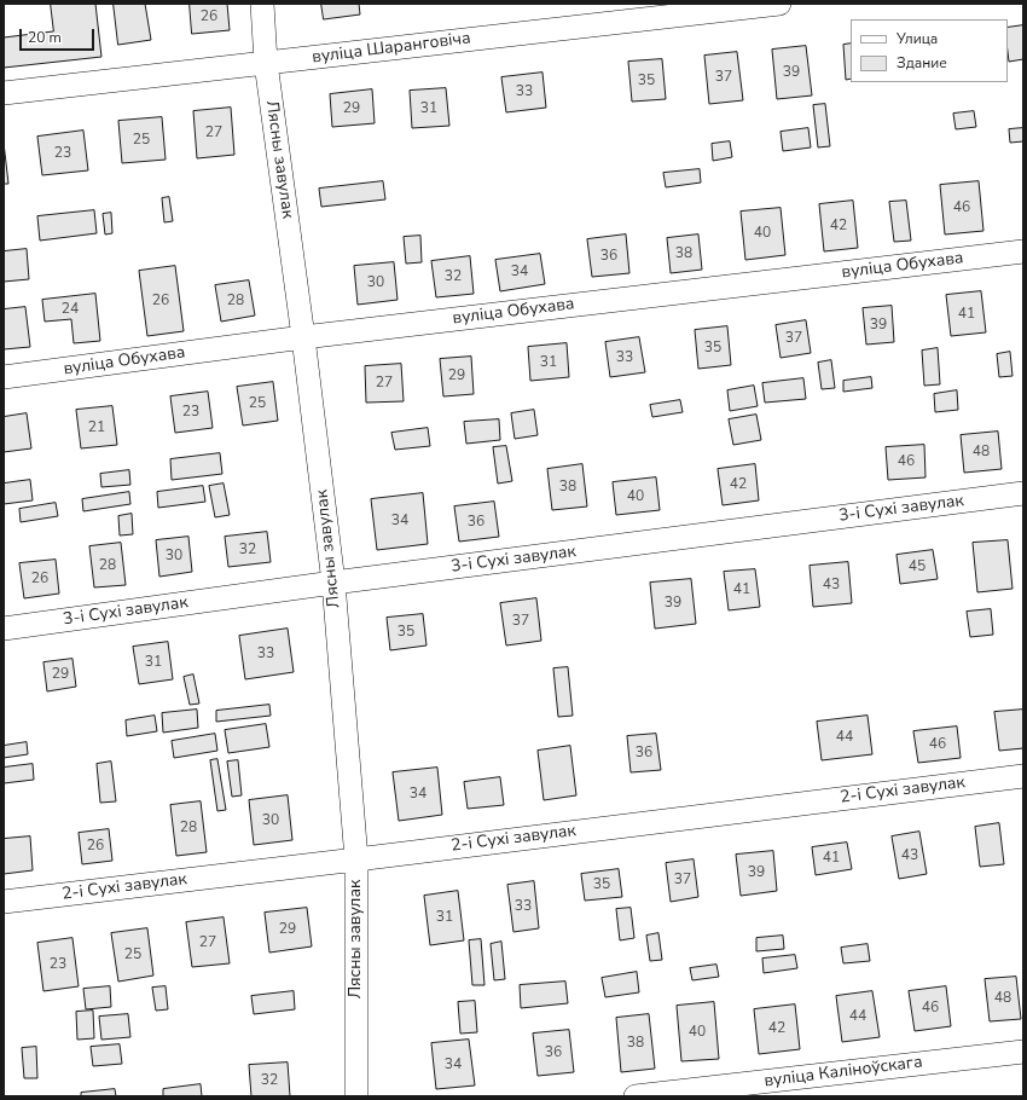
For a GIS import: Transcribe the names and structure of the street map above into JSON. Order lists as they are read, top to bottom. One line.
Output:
{"streets":{"street":["вуліца Шаранговіча","Лясны завулак","вуліца Обухава","3-і Сухі завулак","2-і Сухі завулак","вуліца Каліноўскага"]},"crossings":[["вуліца Шаранговіча","Лясны завулак"],["Лясны завулак","вуліца Обухава"],["Лясны завулак","3-і Сухі завулак"],["Лясны завулак","2-і Сухі завулак"]],"house_numbers":["26","39","37","35","33","29","31","27","25","23","46","42","40","38","36","34","32","30","26","28","24","41","39","37","35","33","31","29","27","25","23","21","48","46","42","38","40","34","36","32","30","28","45","26","43","41","39","37","35","33","31","29","44","46","36","34","30","28","26","43","41","39","37","35","33","31","29","27","25","23","48","46","44","42","40","38","36","34","32"],"legend":["Улица","Здание"],"scale_bar":"20 m"}
